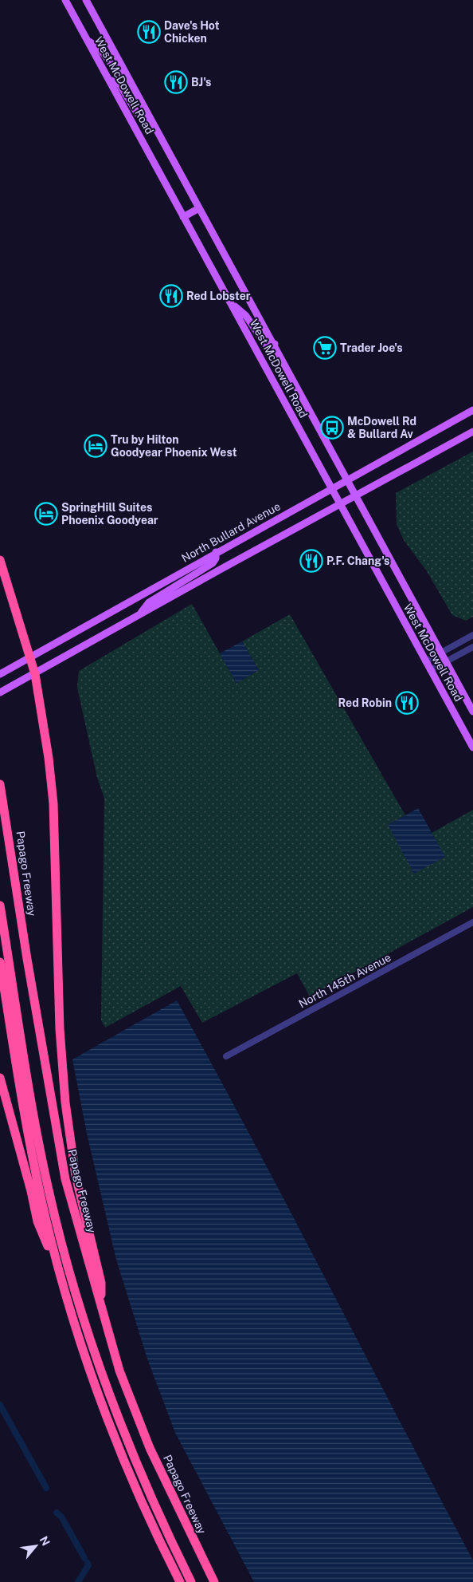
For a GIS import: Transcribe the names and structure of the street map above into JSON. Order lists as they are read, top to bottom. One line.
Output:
{"streets":{"highway":["Papago Freeway"],"main road":["West McDowell Road","North Bullard Avenue"],"street":["North 145th Avenue"]},"crossings":[["West McDowell Road","North Bullard Avenue"]],"places":{"restaurant":["Dave's Hot Chicken","BJ's","Red Lobster","P.F. Chang's","Red Robin"],"supermarket":["Trader Joe's"],"bus stop":["McDowell Rd & Bullard Av"],"hotel":["Tru by Hilton Goodyear Phoenix West","SpringHill Suites Phoenix Goodyear"]},"north":"top right"}
